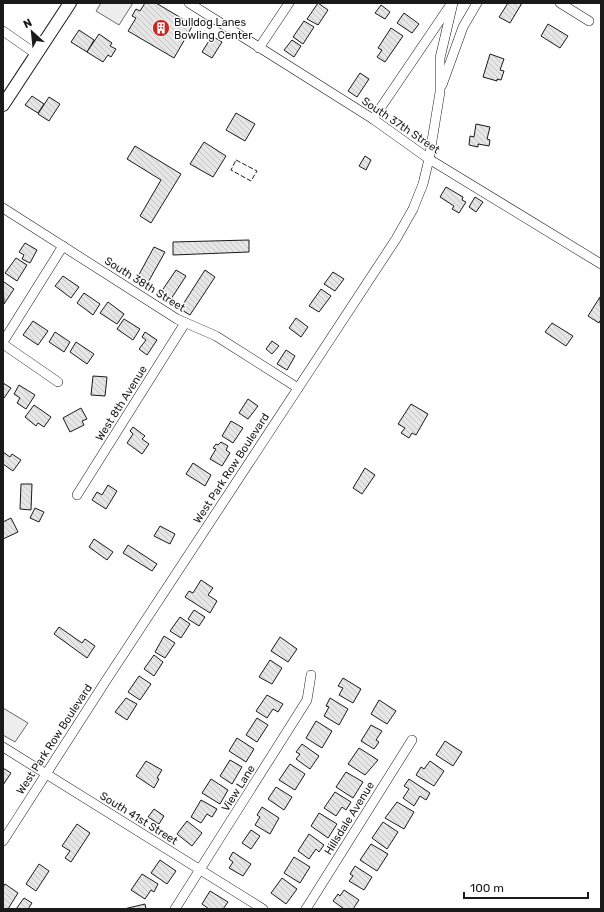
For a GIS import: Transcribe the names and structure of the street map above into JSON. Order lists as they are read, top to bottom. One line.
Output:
{"streets":{"street":["South 37th Street","South 38th Street","West 8th Avenue","West Park Row Boulevard","View Lane","South 41st Street","Hillsdale Avenue"]},"crossings":[["South 37th Street","West Park Row Boulevard"],["South 38th Street","West 8th Avenue"],["South 38th Street","West Park Row Boulevard"],["West Park Row Boulevard","South 41st Street"],["View Lane","South 41st Street"]],"places":{"building":["Bulldog Lanes Bowling Center"]},"scale_bar":"100 m","north":"top left"}
